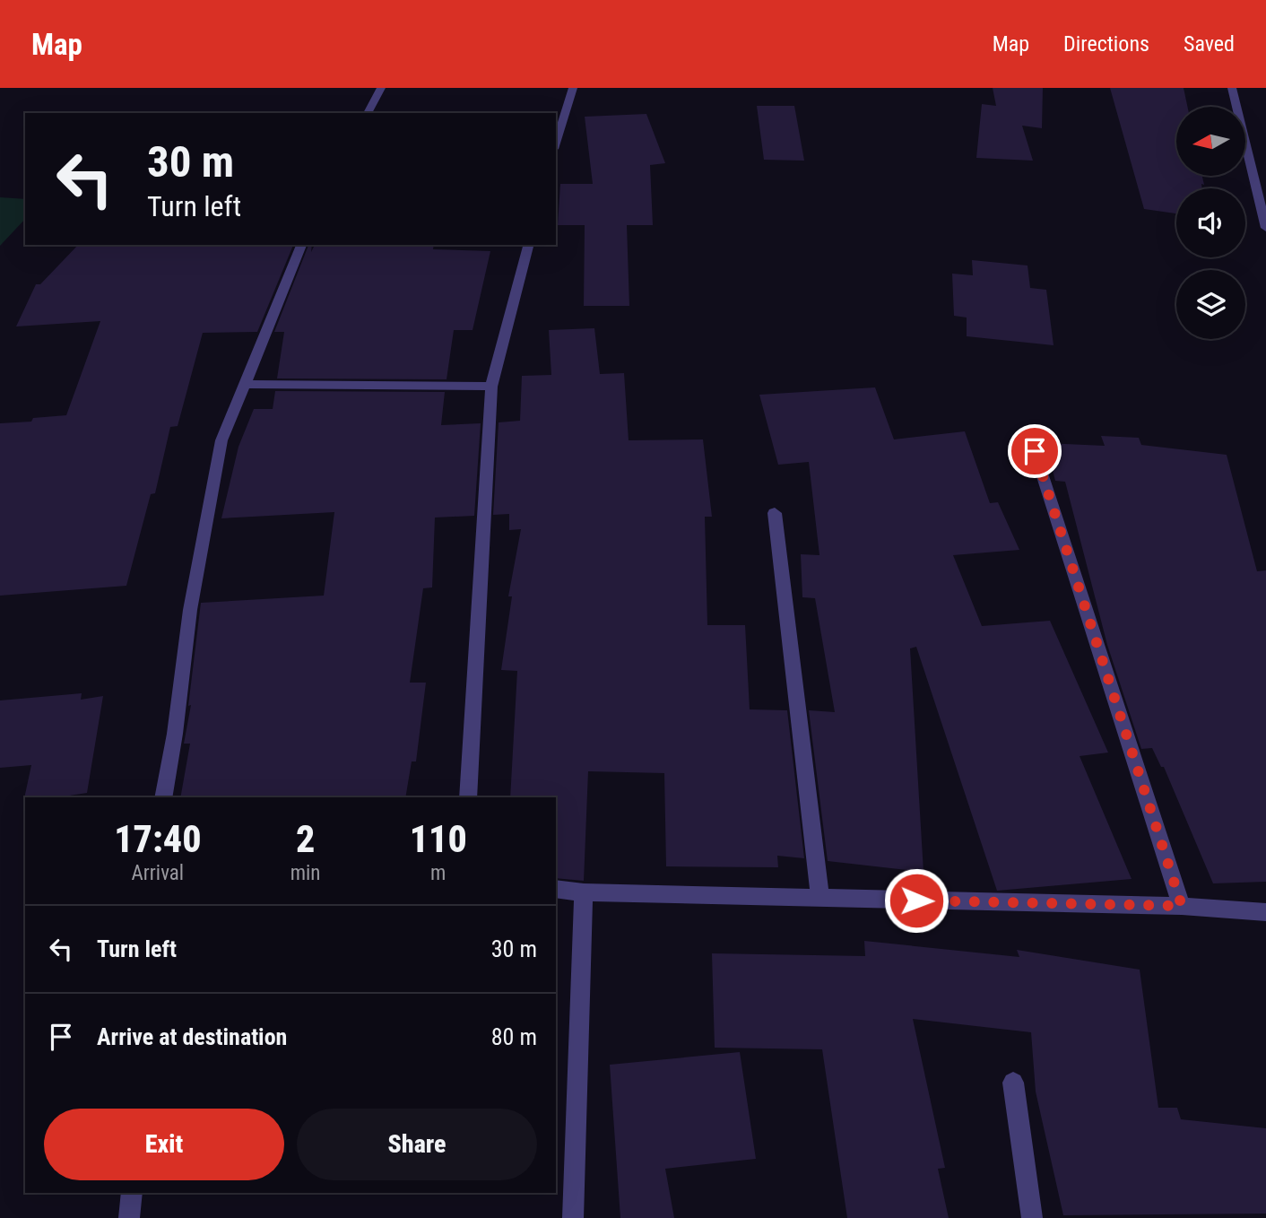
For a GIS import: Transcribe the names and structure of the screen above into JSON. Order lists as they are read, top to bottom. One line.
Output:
{"north":"left","page":{"header":"Map","nav":["Map","Directions","Saved"],"turn":["30 m","Turn left"],"eta":["17:40","Arrival","2","min","110","m"],"list":[{"name":"Turn left","value":"30 m"},{"name":"Arrive at destination","value":"80 m"}],"buttons":["Exit","Share"]}}
